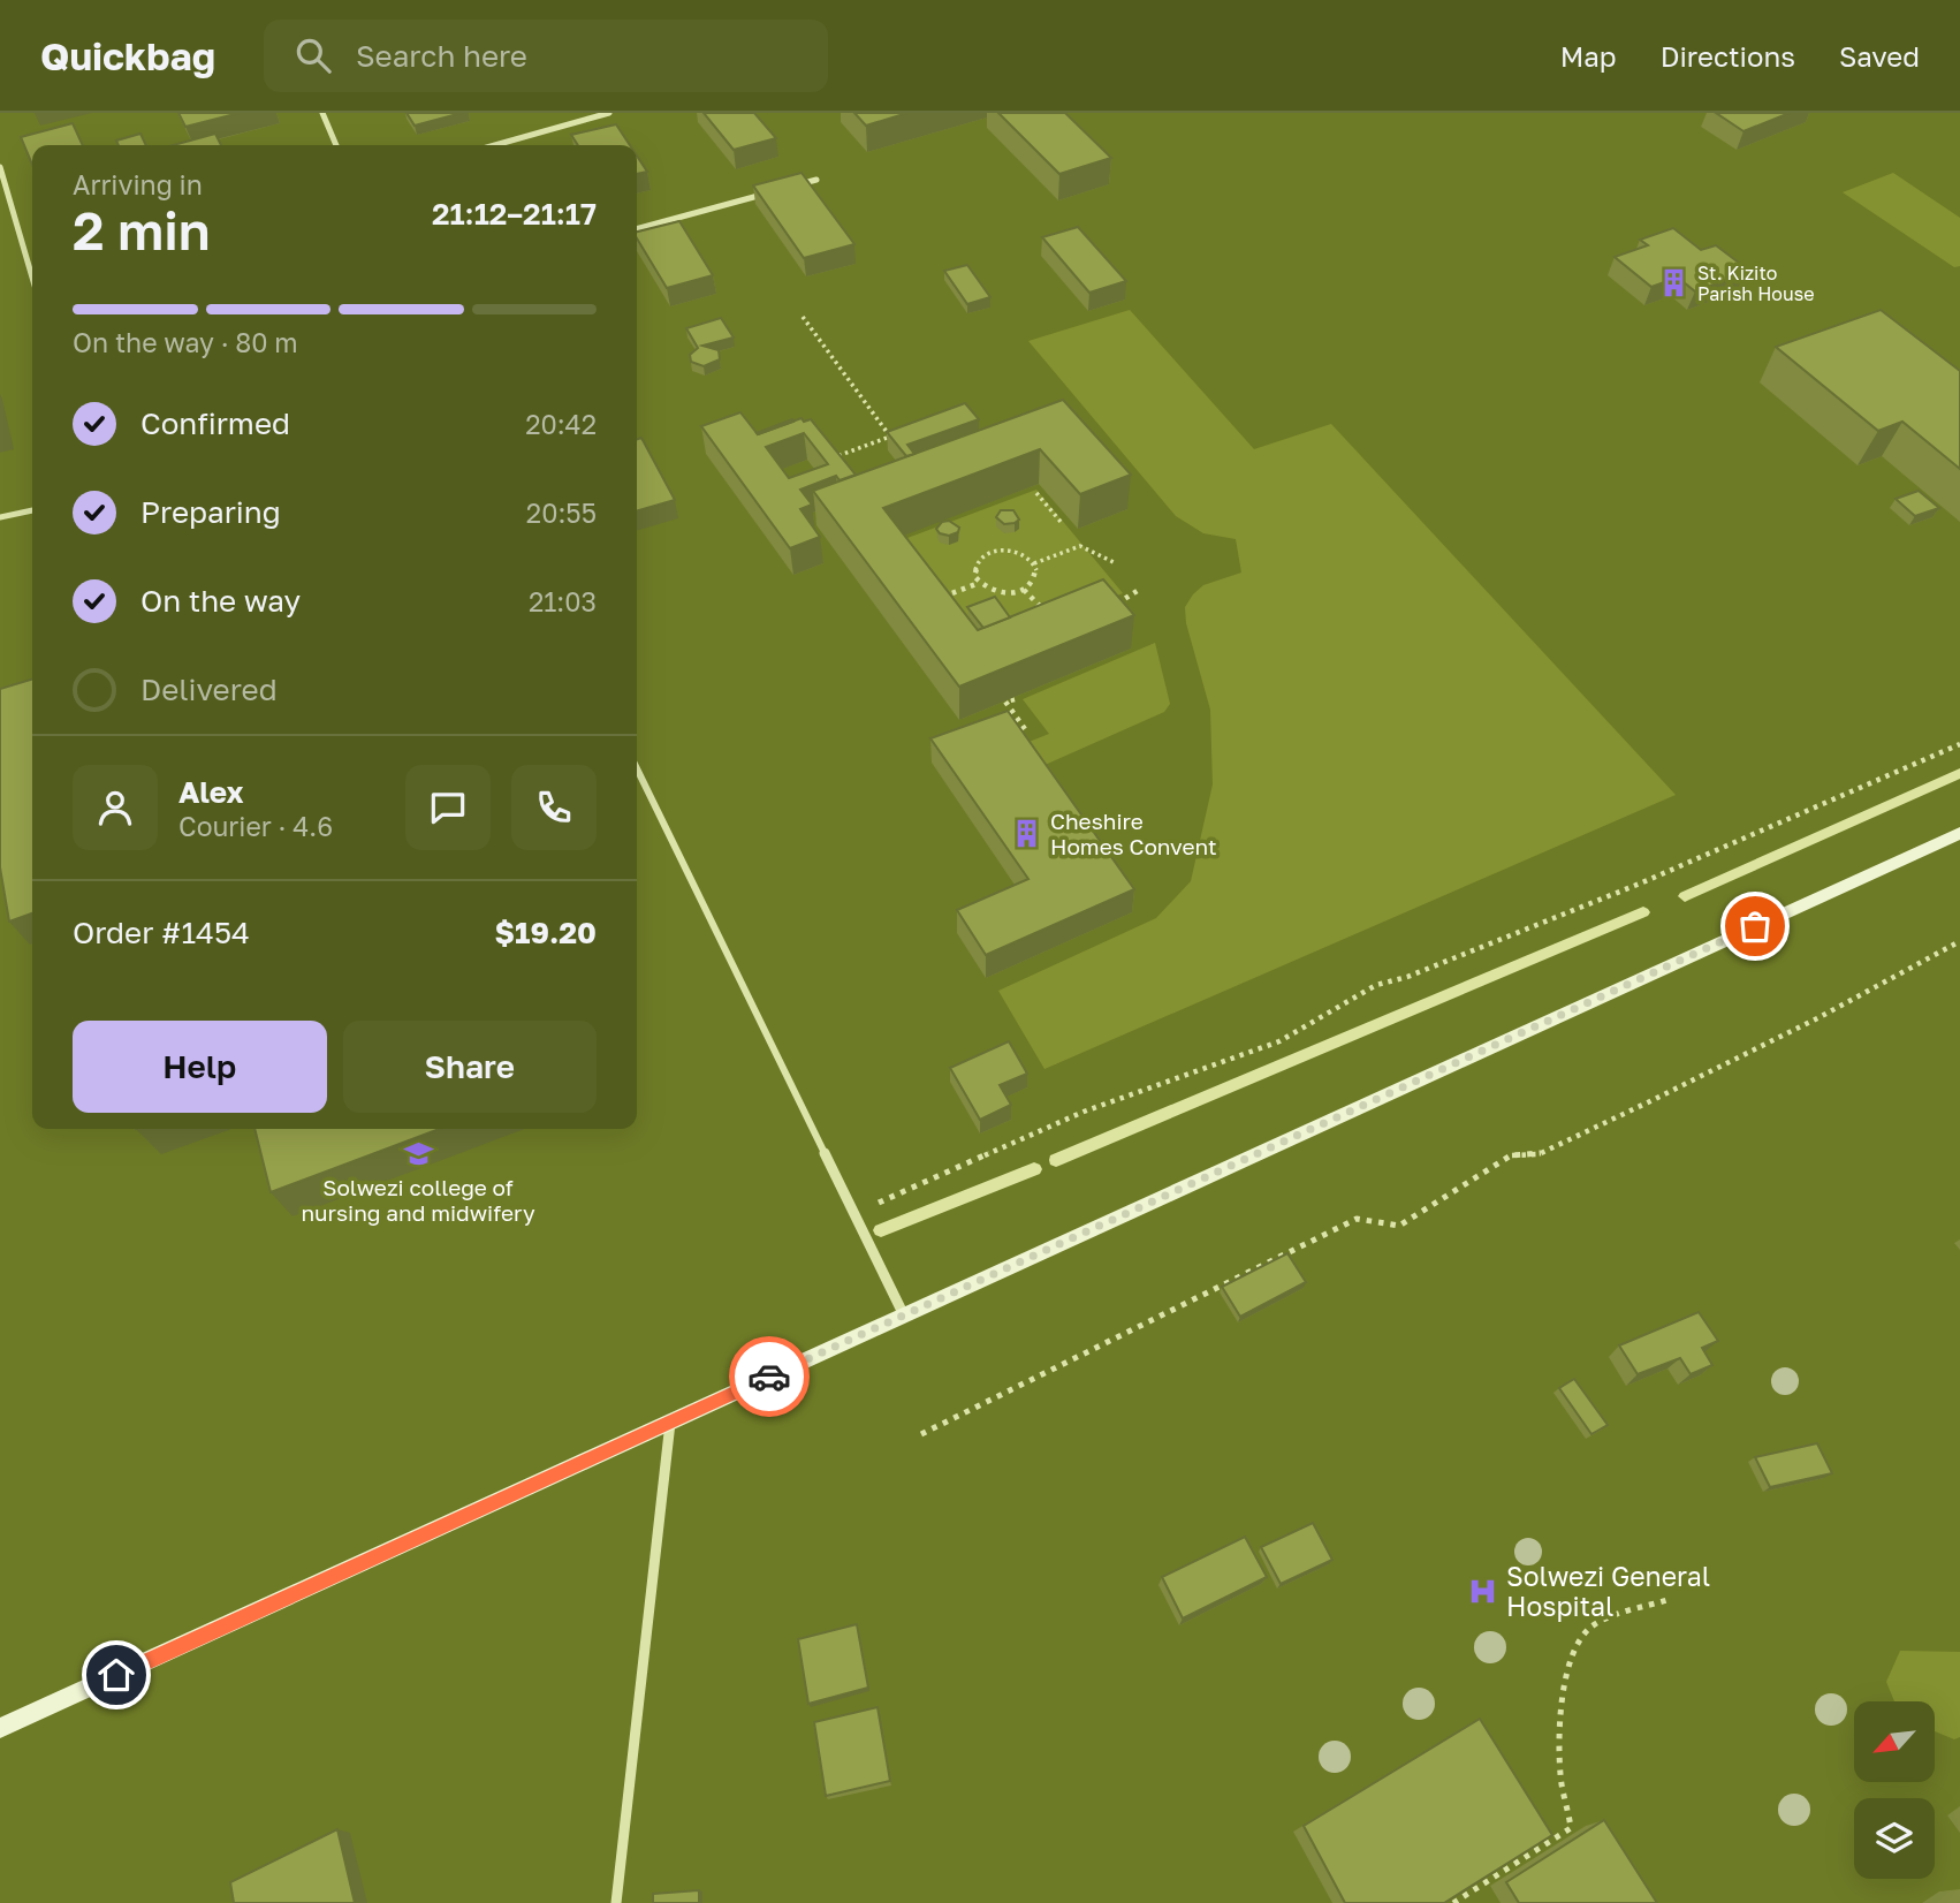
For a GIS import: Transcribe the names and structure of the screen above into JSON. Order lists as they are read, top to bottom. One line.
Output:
{"places":{"building":["St. Kizito Parish House","Cheshire Homes Convent"],"school or university":["Solwezi college of nursing and midwifery"],"hospital":["Solwezi General Hospital"]},"north":"bottom left","page":{"header":"Quickbag","search":"Search here","nav":["Map","Directions","Saved"],"heading":["2 min","Arriving in","21:12–21:17"],"panel":["Alex","Courier · 4.6","Order #1454","$19.20"],"bar":"On the way · 80 m","list":[["Confirmed","20:42"],["Preparing","20:55"],["On the way","21:03"],"Delivered"],"buttons":["Help","Share"]}}
